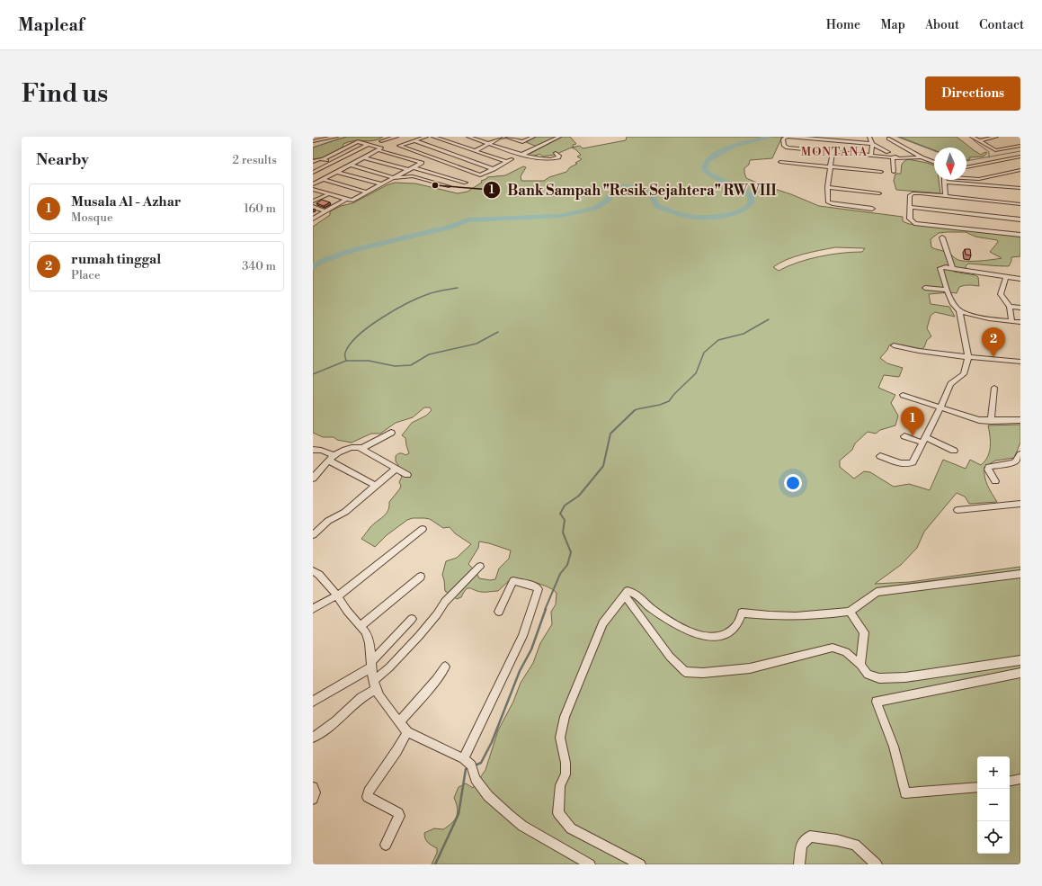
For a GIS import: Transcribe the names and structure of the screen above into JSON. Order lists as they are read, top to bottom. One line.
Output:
{"districts":["MONTANA"],"places":["Bank Sampah \"Resik Sejahtera\" RW VIII"],"north":"bottom","page":{"header":"Mapleaf","nav":["Home","Map","About","Contact"],"buttons":"Directions","title":"Find us","heading":["Nearby","2 results"],"list":[{"mark":"1","name":"Musala Al - Azhar","note":"Mosque","value":"160 m"},{"mark":"2","name":"rumah tinggal","note":"Place","value":"340 m"}],"pins":["2","1"],"map_buttons":["+","−"]}}
